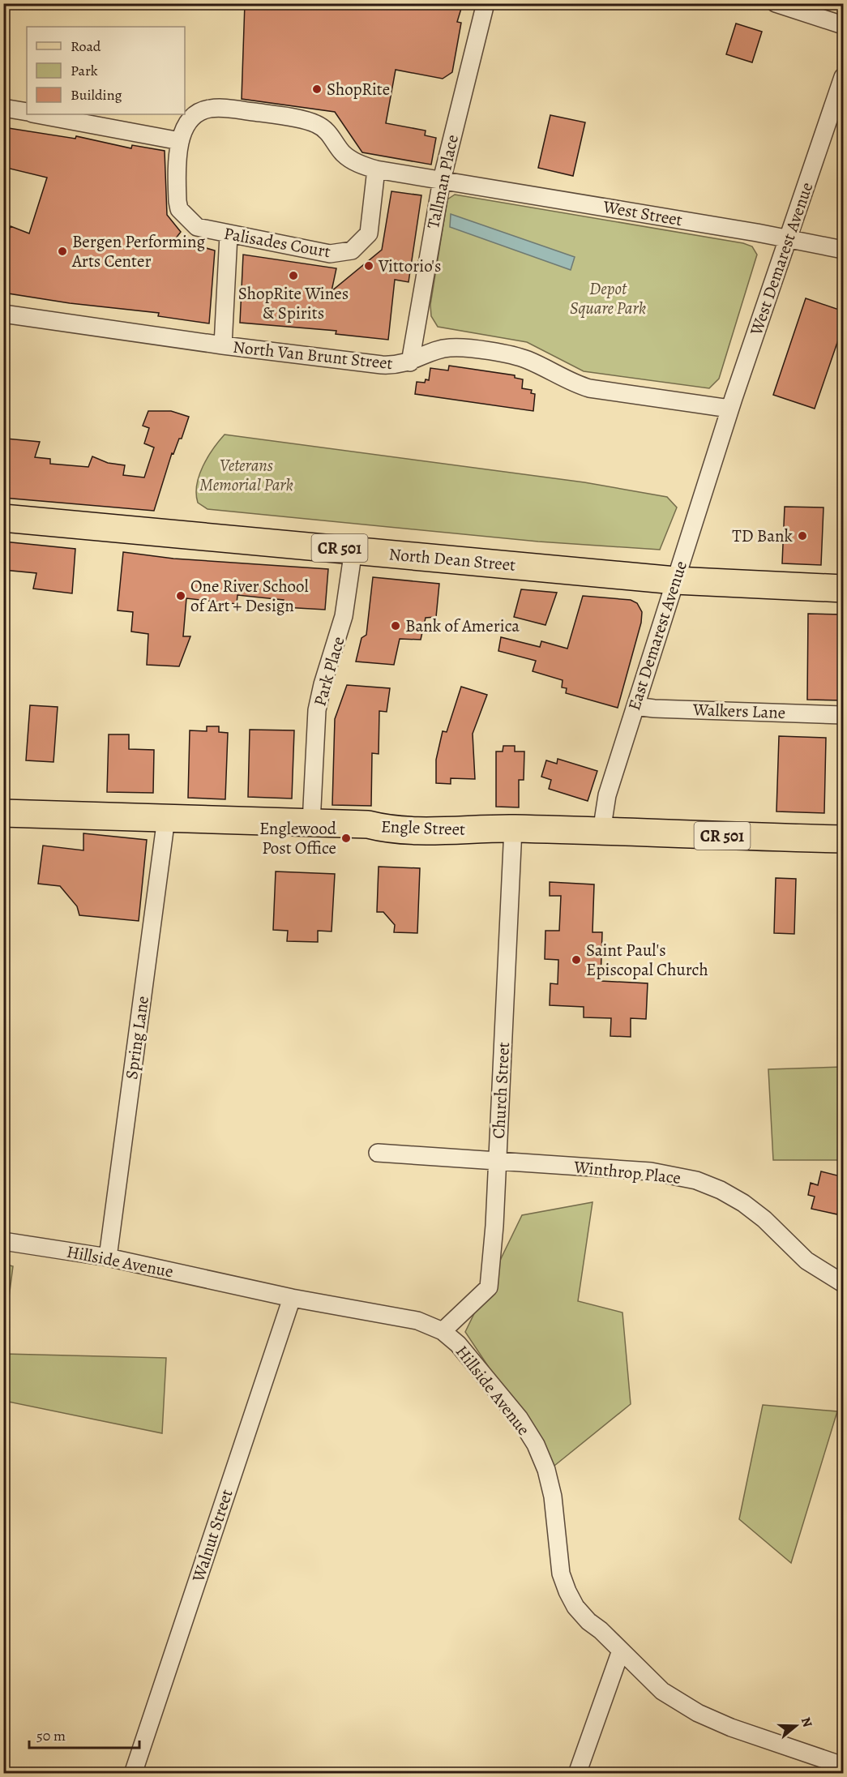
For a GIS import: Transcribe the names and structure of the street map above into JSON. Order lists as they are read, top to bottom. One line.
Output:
{"streets":{"main road":["CR 501","North Dean Street","Engle Street"],"street":["Tallman Place","West Street","Palisades Court","West Demarest Avenue","North Van Brunt Street","East Demarest Avenue","Park Place","Walkers Lane","Spring Lane","Church Street","Winthrop Place","Hillside Avenue","Walnut Street"]},"crossings":[["Tallman Place","West Street"],["Tallman Place","North Van Brunt Street"],["West Street","Palisades Court"],["West Street","West Demarest Avenue"],["West Demarest Avenue","North Van Brunt Street"],["West Demarest Avenue","East Demarest Avenue"],["North Dean Street","East Demarest Avenue"],["North Dean Street","Park Place"],["East Demarest Avenue","Walkers Lane"],["East Demarest Avenue","Engle Street"],["Park Place","Engle Street"],["Engle Street","Spring Lane"],["Engle Street","Church Street"],["Spring Lane","Hillside Avenue"],["Church Street","Winthrop Place"],["Church Street","Hillside Avenue"],["Hillside Avenue","Walnut Street"]],"parks":["Depot Square Park","Veterans Memorial Park"],"places":["ShopRite","Bergen Performing Arts Center","Vittorio's","ShopRite Wines & Spirits","TD Bank","One River School of Art + Design","Bank of America","Englewood Post Office","Saint Paul's Episcopal Church"],"legend":["Road","Park","Building"],"scale_bar":"50 m","north":"right"}
